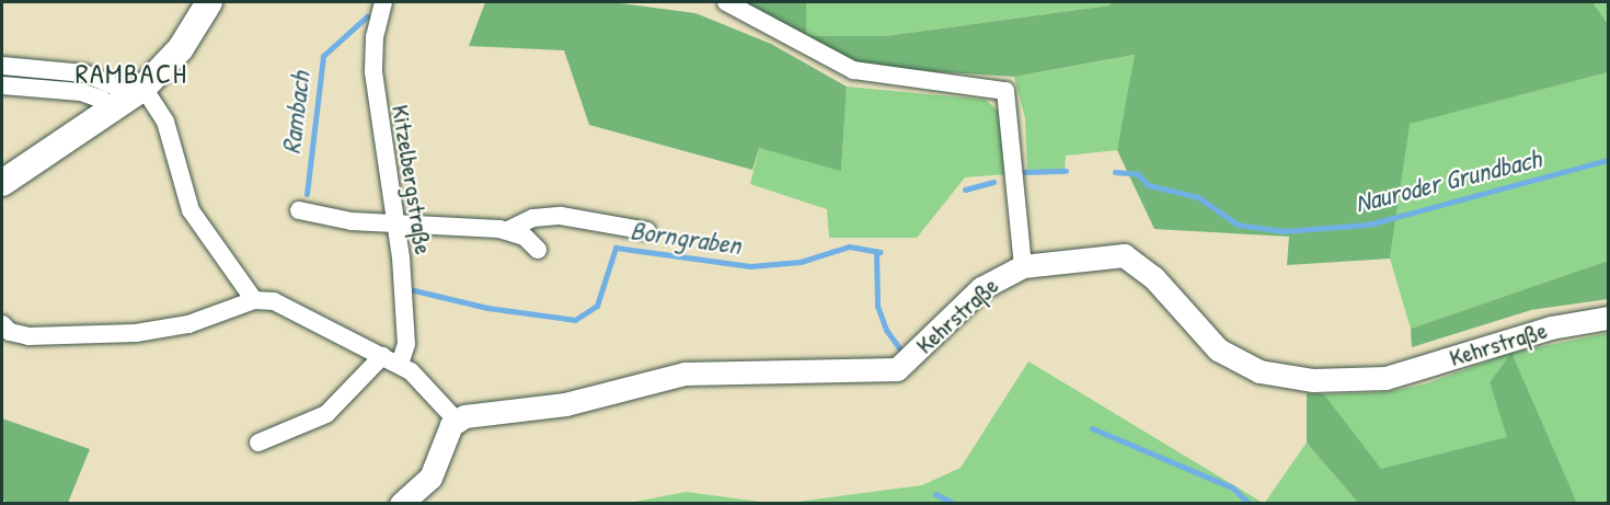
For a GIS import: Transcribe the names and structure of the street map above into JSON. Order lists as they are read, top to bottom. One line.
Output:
{"streets":{"street":["Kitzelbergstraße","Kehrstraße"]},"districts":["RAMBACH"],"water":["Rambach","Nauroder Grundbach","Borngraben"]}
